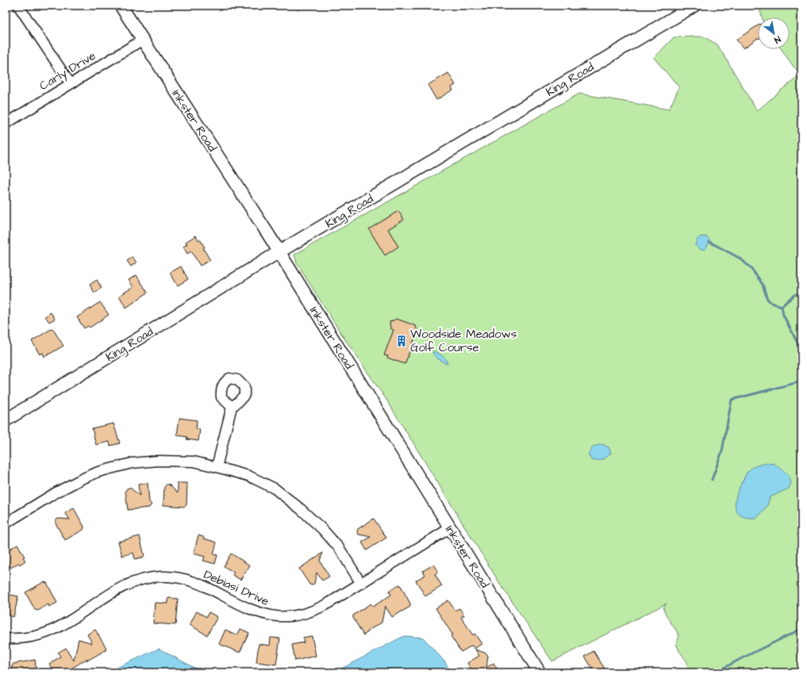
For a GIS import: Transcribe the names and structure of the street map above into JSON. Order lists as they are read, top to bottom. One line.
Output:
{"streets":{"street":["Carly Drive","King Road","Inkster Road","Debiasi Drive"]},"crossings":[["Carly Drive","Inkster Road"],["King Road","Inkster Road"],["Inkster Road","Debiasi Drive"]],"places":{"building":["Woodside Meadows Golf Course"]},"north":"bottom right"}
